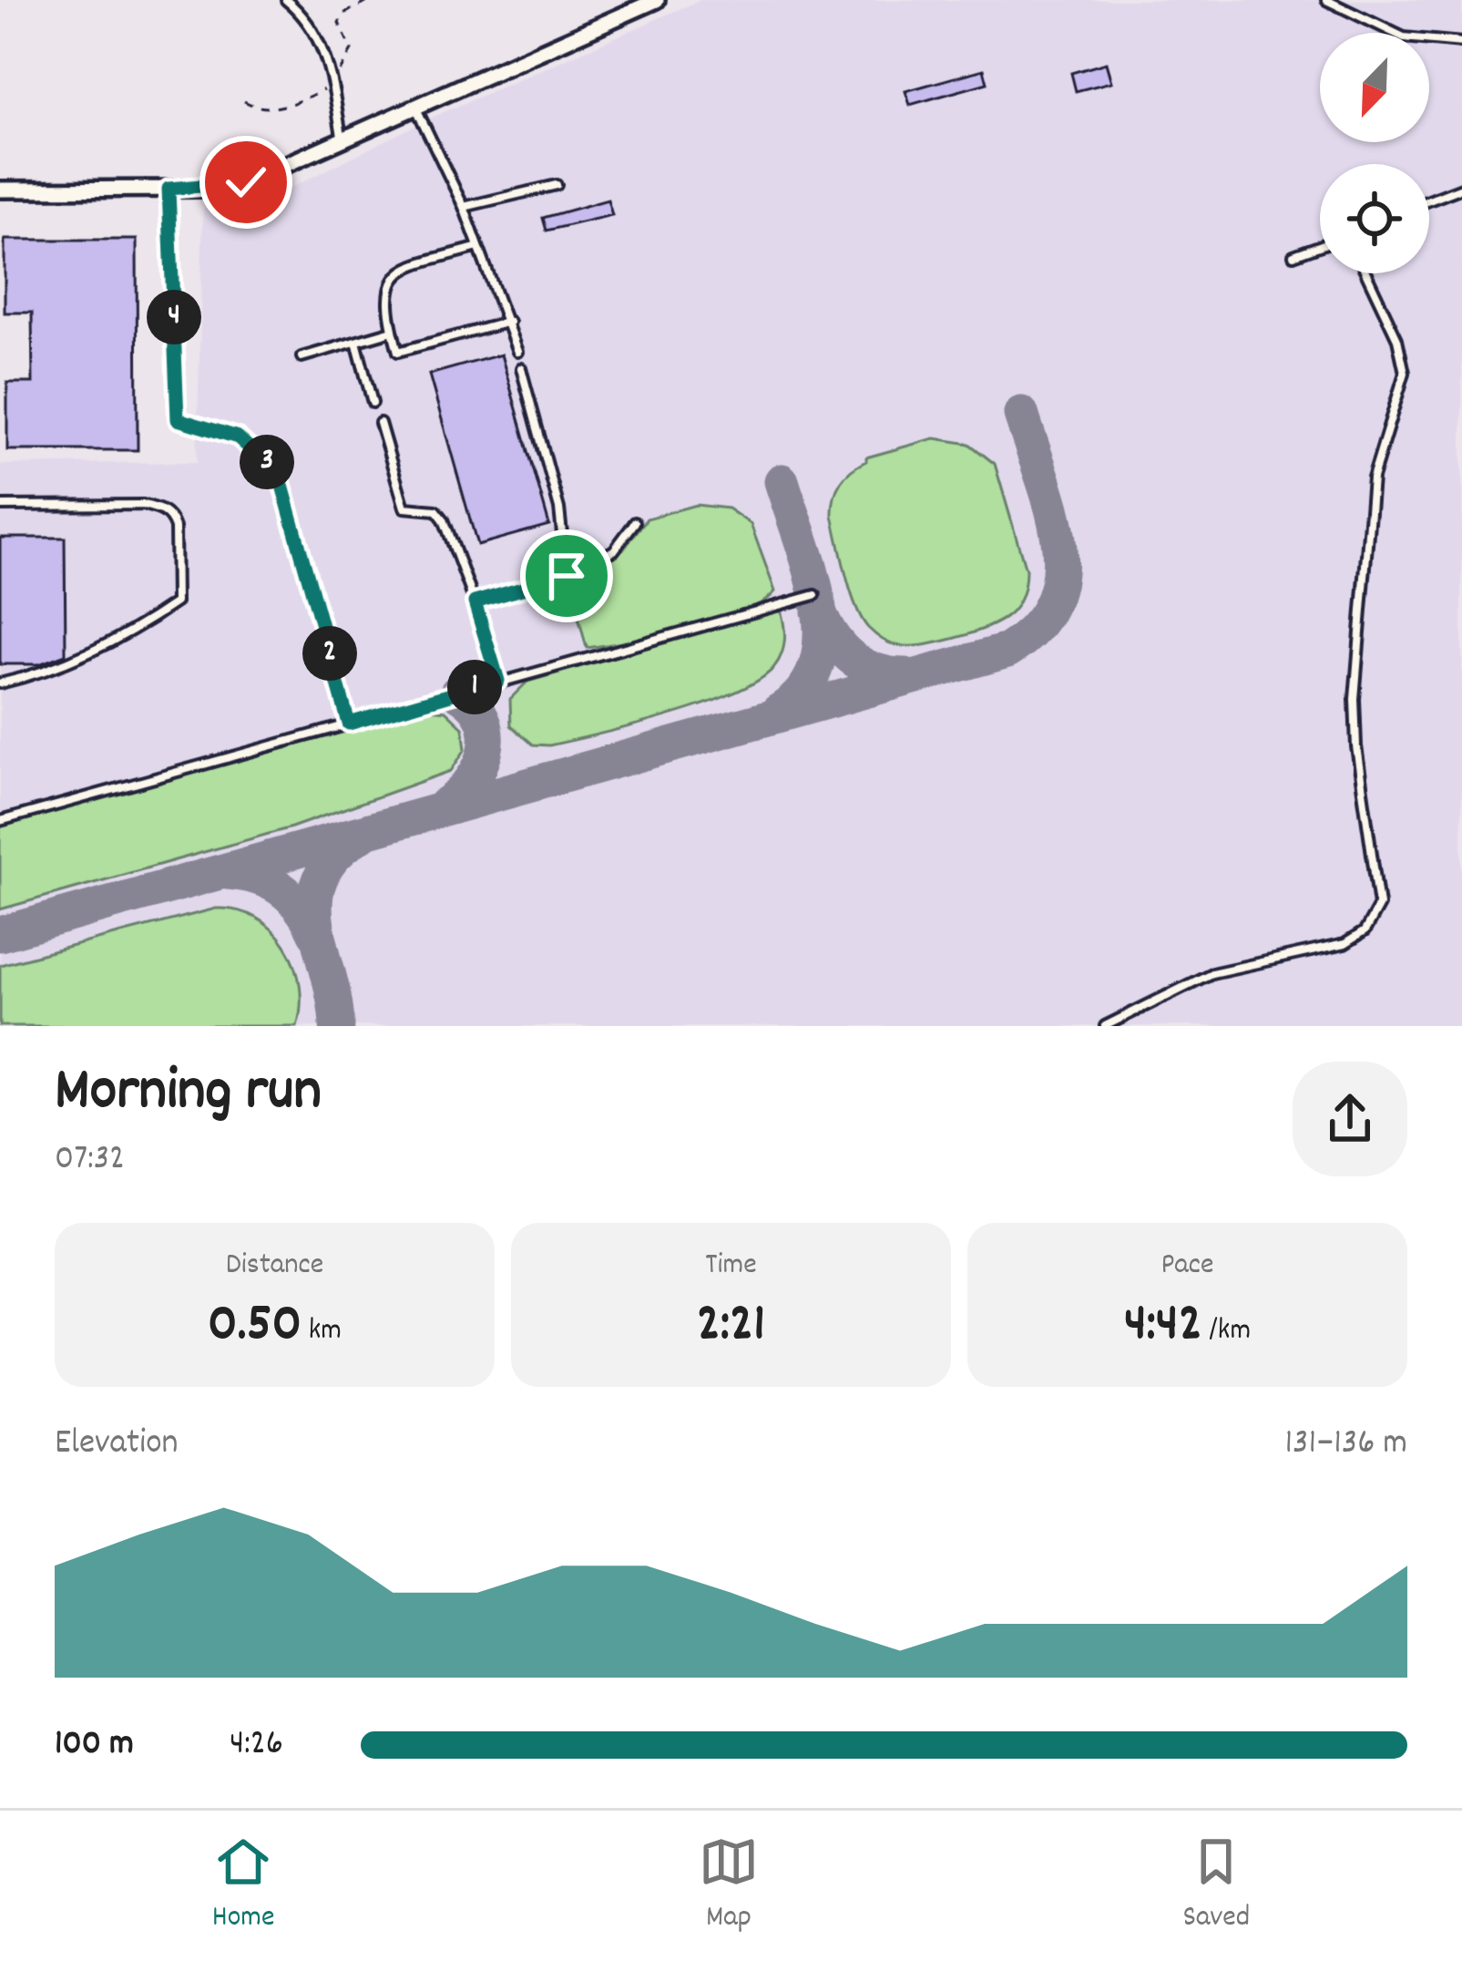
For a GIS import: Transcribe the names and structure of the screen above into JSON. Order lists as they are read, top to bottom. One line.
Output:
{"north":"bottom left","page":{"pins":["4","3","2","1"],"heading":["Morning run","07:32"],"stats":[["Distance","0.50 km"],["Time","2:21"],["Pace","4:42 /km"]],"chart":["Elevation","131–136 m"],"list":[{"name":"100 m","note":"4:26"}],"tabs":["Home","Map","Saved"]}}
